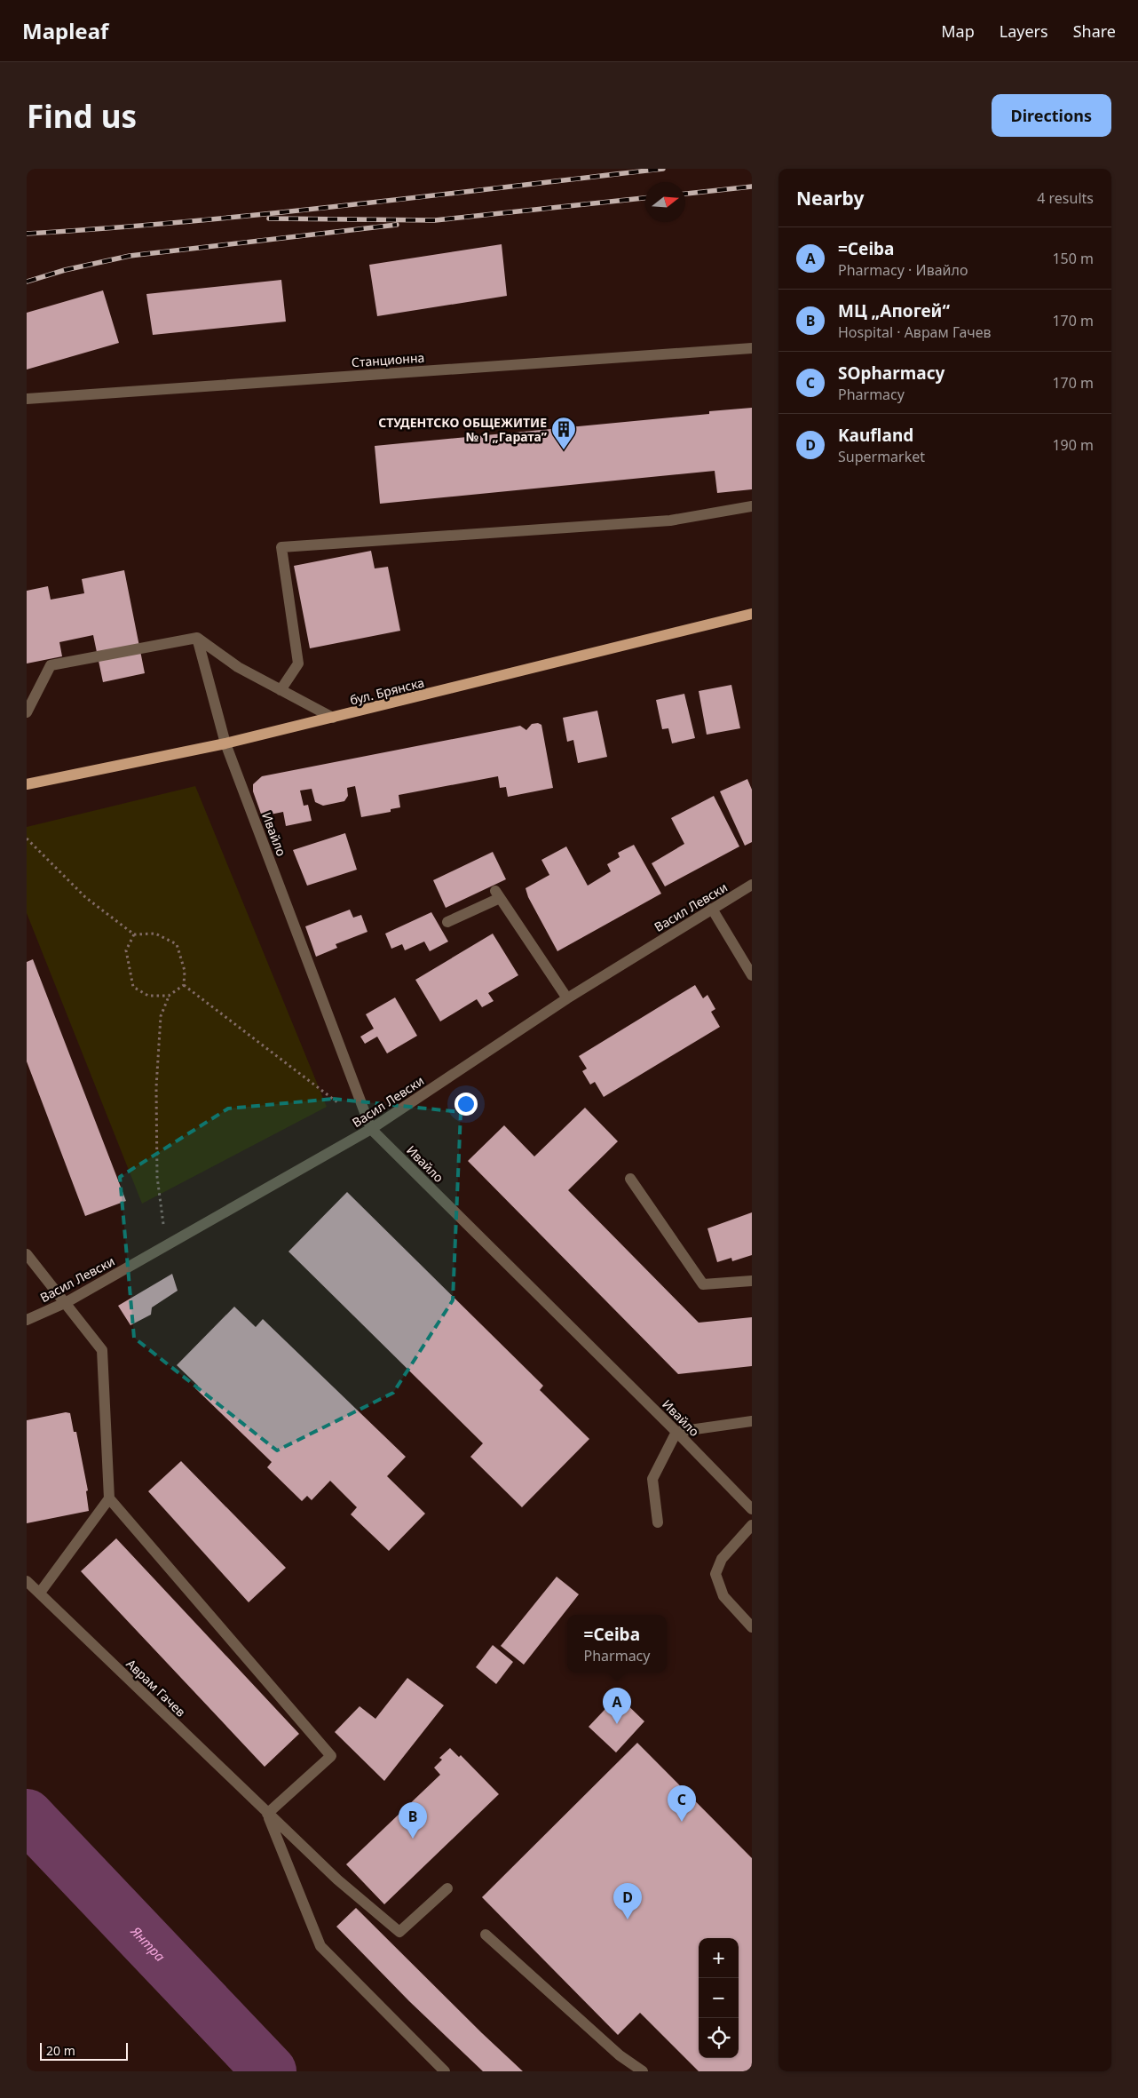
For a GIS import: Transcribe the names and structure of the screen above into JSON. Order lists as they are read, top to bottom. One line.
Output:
{"streets":{"main road":["бул. Брянска"],"street":["Станционна","Ивайло","Васил Левски","Аврам Гачев"]},"crossings":[["бул. Брянска","Ивайло"],["Ивайло","Васил Левски"]],"water":["Янтра"],"places":{"building":["СТУДЕНТСКО ОБЩЕЖИТИЕ № 1 „Гарата”"]},"scale_bar":"20 m","north":"right","page":{"header":"Mapleaf","nav":["Map","Layers","Share"],"buttons":"Directions","title":"Find us","heading":["Nearby","4 results"],"list":[{"mark":"A","name":"=Ceiba","note":"Pharmacy · Ивайло","value":"150 m"},{"mark":"B","name":"МЦ „Апогей“","note":"Hospital · Аврам Гачев","value":"170 m"},{"mark":"C","name":"SOpharmacy","note":"Pharmacy","value":"170 m"},{"mark":"D","name":"Kaufland","note":"Supermarket","value":"190 m"}],"popup":["=Ceiba","Pharmacy"],"pins":["A","C","B","D"],"map_buttons":["+","−"],"scale":"20 m"}}
